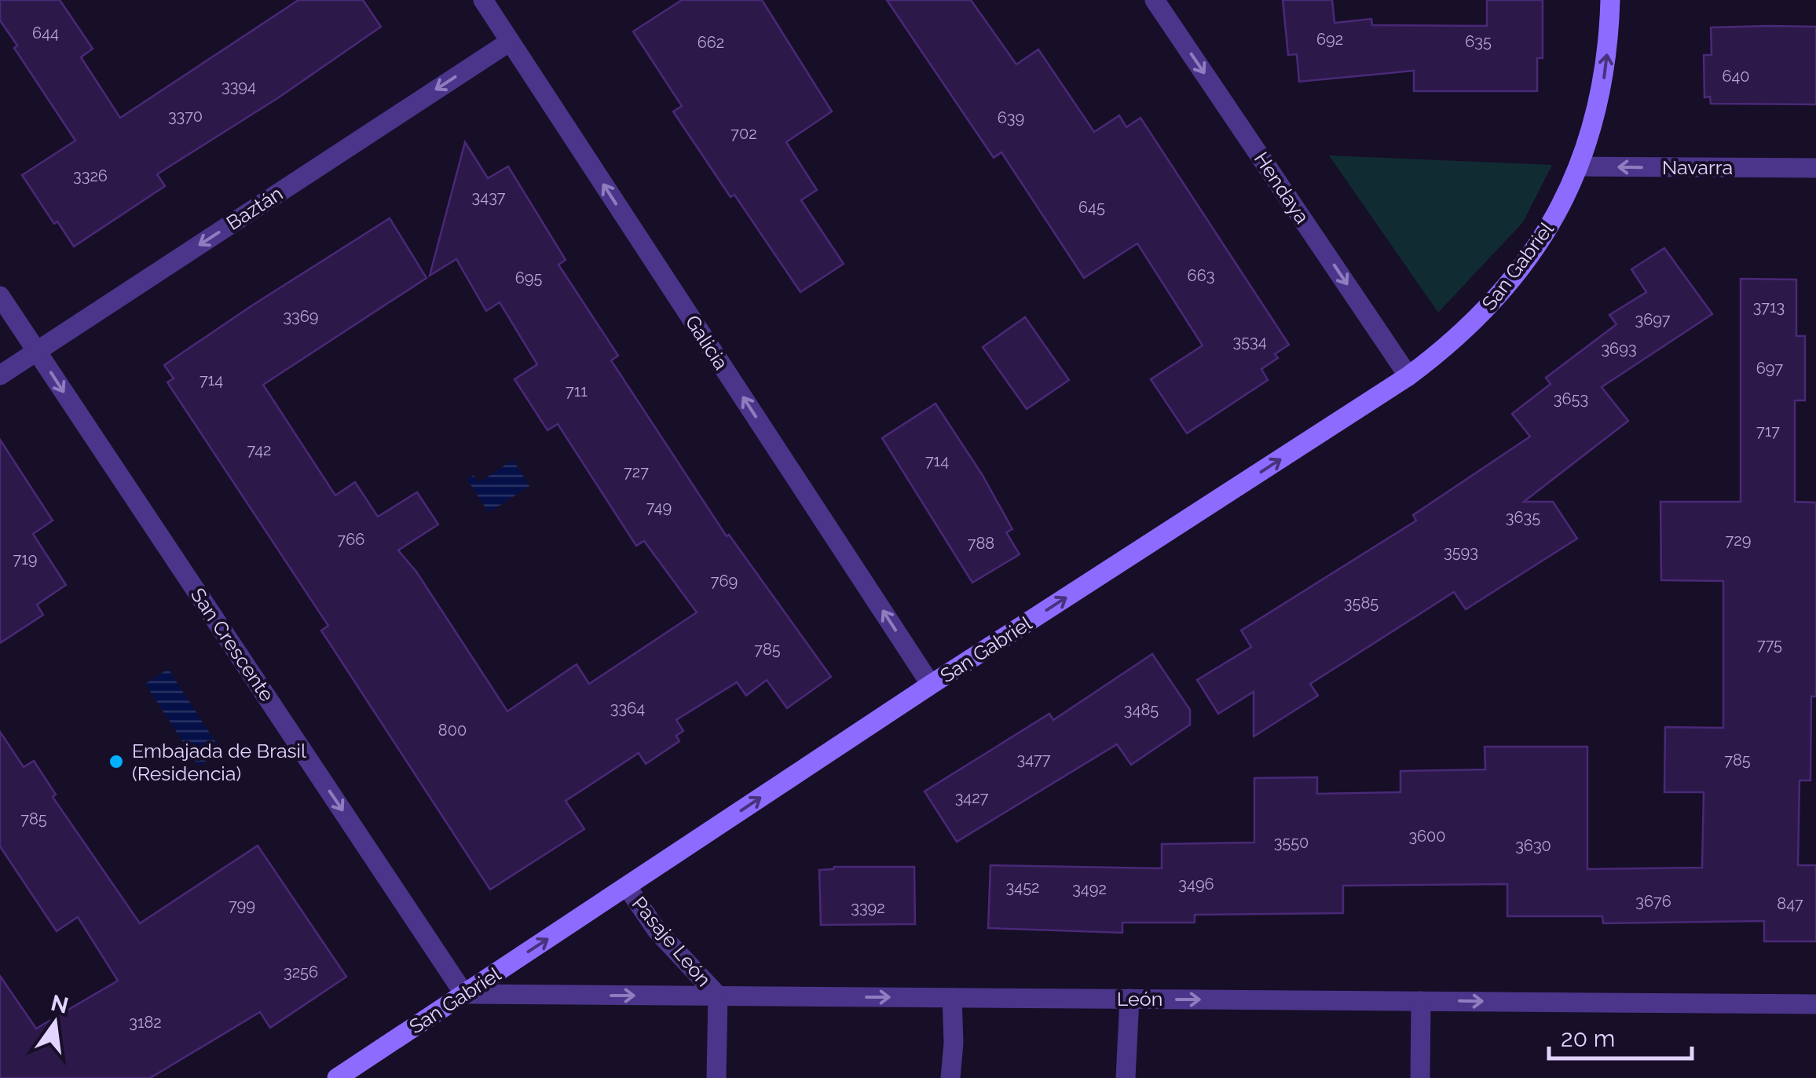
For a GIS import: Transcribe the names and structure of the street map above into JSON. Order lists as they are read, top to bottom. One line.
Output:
{"streets":{"street":["Navarra","Hendaya","Baztán","San Gabriel","Galicia","San Crescente","Pasaje León","León"]},"crossings":[["Navarra","San Gabriel"],["Hendaya","San Gabriel"],["Baztán","Galicia"],["Baztán","San Crescente"],["San Gabriel","Galicia"],["San Gabriel","San Crescente"],["San Gabriel","Pasaje León"],["San Gabriel","León"],["San Crescente","León"],["Pasaje León","León"]],"one_way":["Navarra","Hendaya","Baztán","San Gabriel","Galicia","San Crescente","León"],"places":["Embajada de Brasil (Residencia)"],"house_numbers":["644","692","635","662","640","3394","3370","639","702","3326","3437","645","663","695","3713","3369","3697","3534","3693","697","714","711","3653","717","742","714","727","749","3635","766","729","788","3593","719","769","3585","775","785","3364","3485","800","3477","785","3427","785","3600","3550","3630","3496","3452","3492","3676","847","799","3392","3256","3182"],"scale_bar":"20 m","north":"top"}
